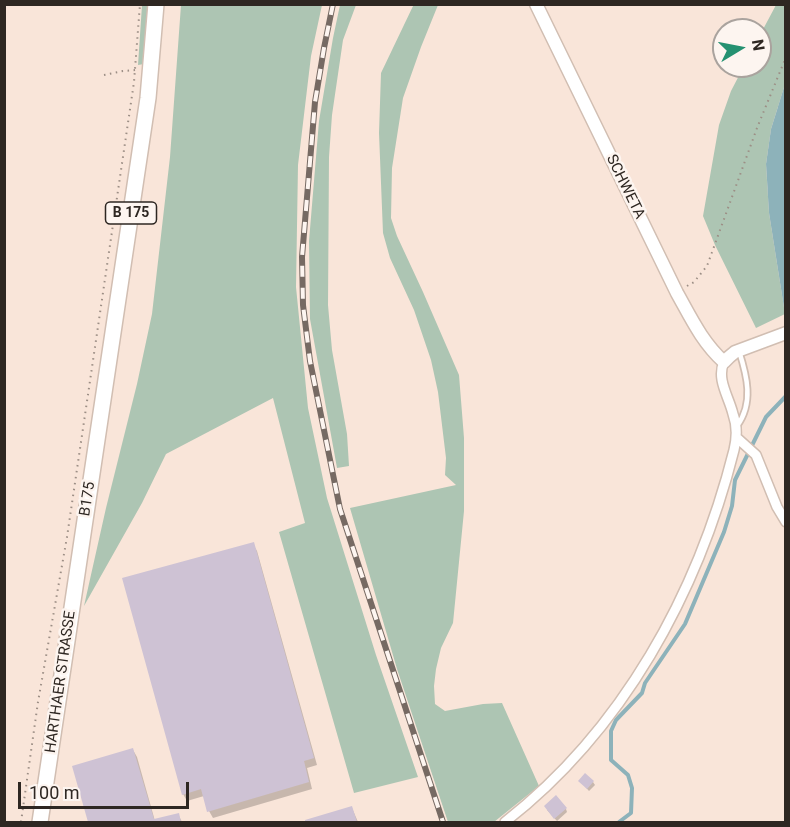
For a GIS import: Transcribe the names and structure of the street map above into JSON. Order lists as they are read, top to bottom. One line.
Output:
{"streets":{"main road":["B 175","B175","HARTHAER STRASSE"],"street":["SCHWETA"]},"crossings":[["B 175","B175"],["B175","HARTHAER STRASSE"]],"scale_bar":"100 m","north":"right"}
